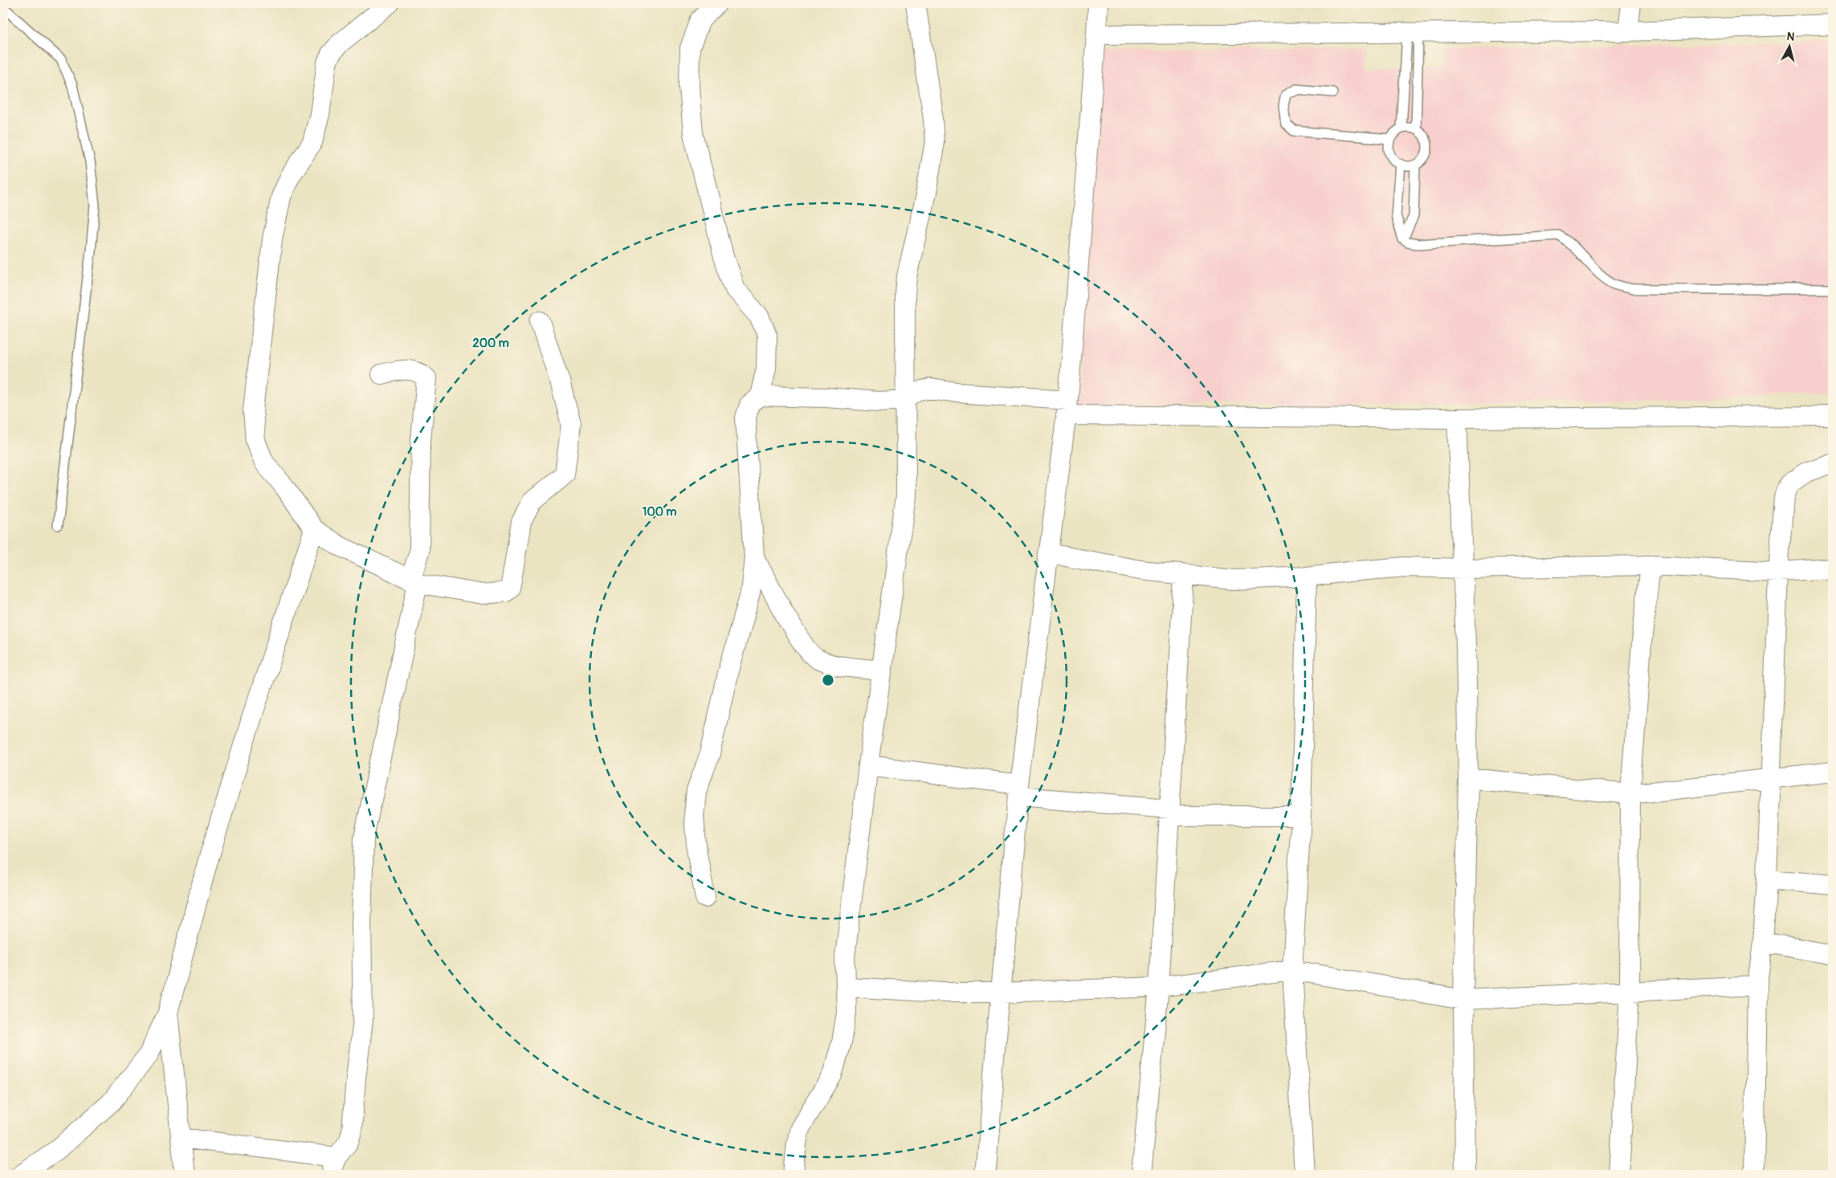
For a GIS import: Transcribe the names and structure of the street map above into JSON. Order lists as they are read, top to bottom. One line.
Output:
{"north":"top","rings":["200 m","100 m"]}
